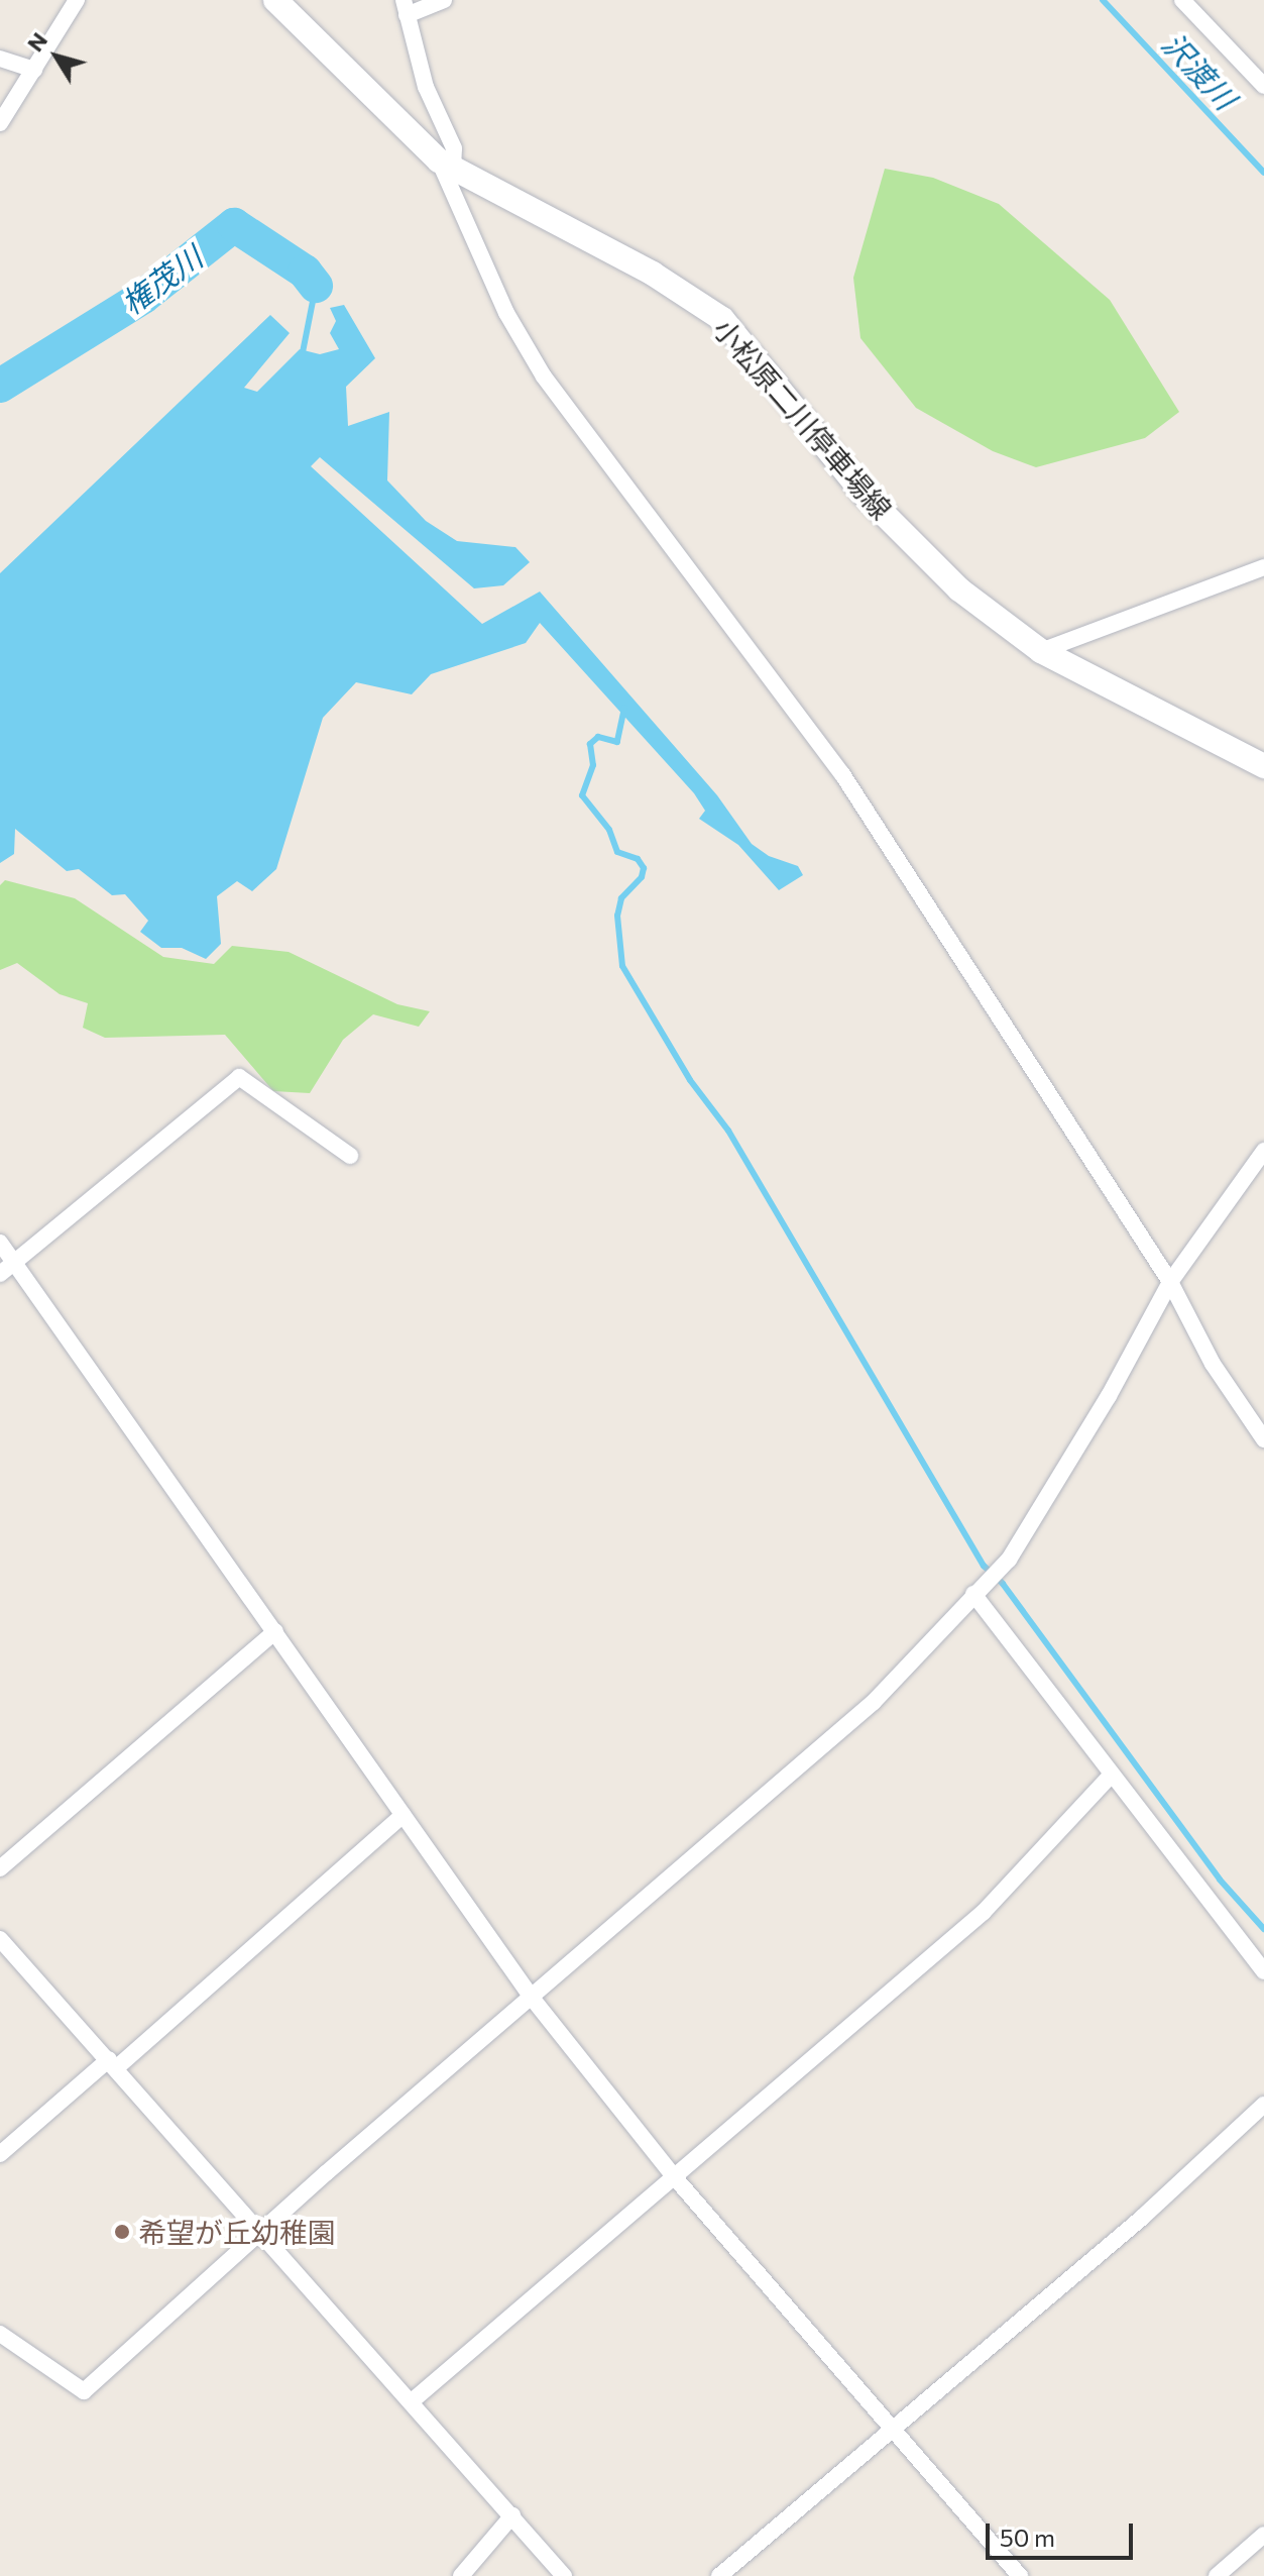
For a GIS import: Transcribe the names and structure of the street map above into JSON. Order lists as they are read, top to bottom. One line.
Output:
{"streets":{"main road":["小松原二川停車場線"]},"water":["沢渡川","権茂川"],"places":["希望が丘幼稚園"],"scale_bar":"50 m","north":"top left"}
